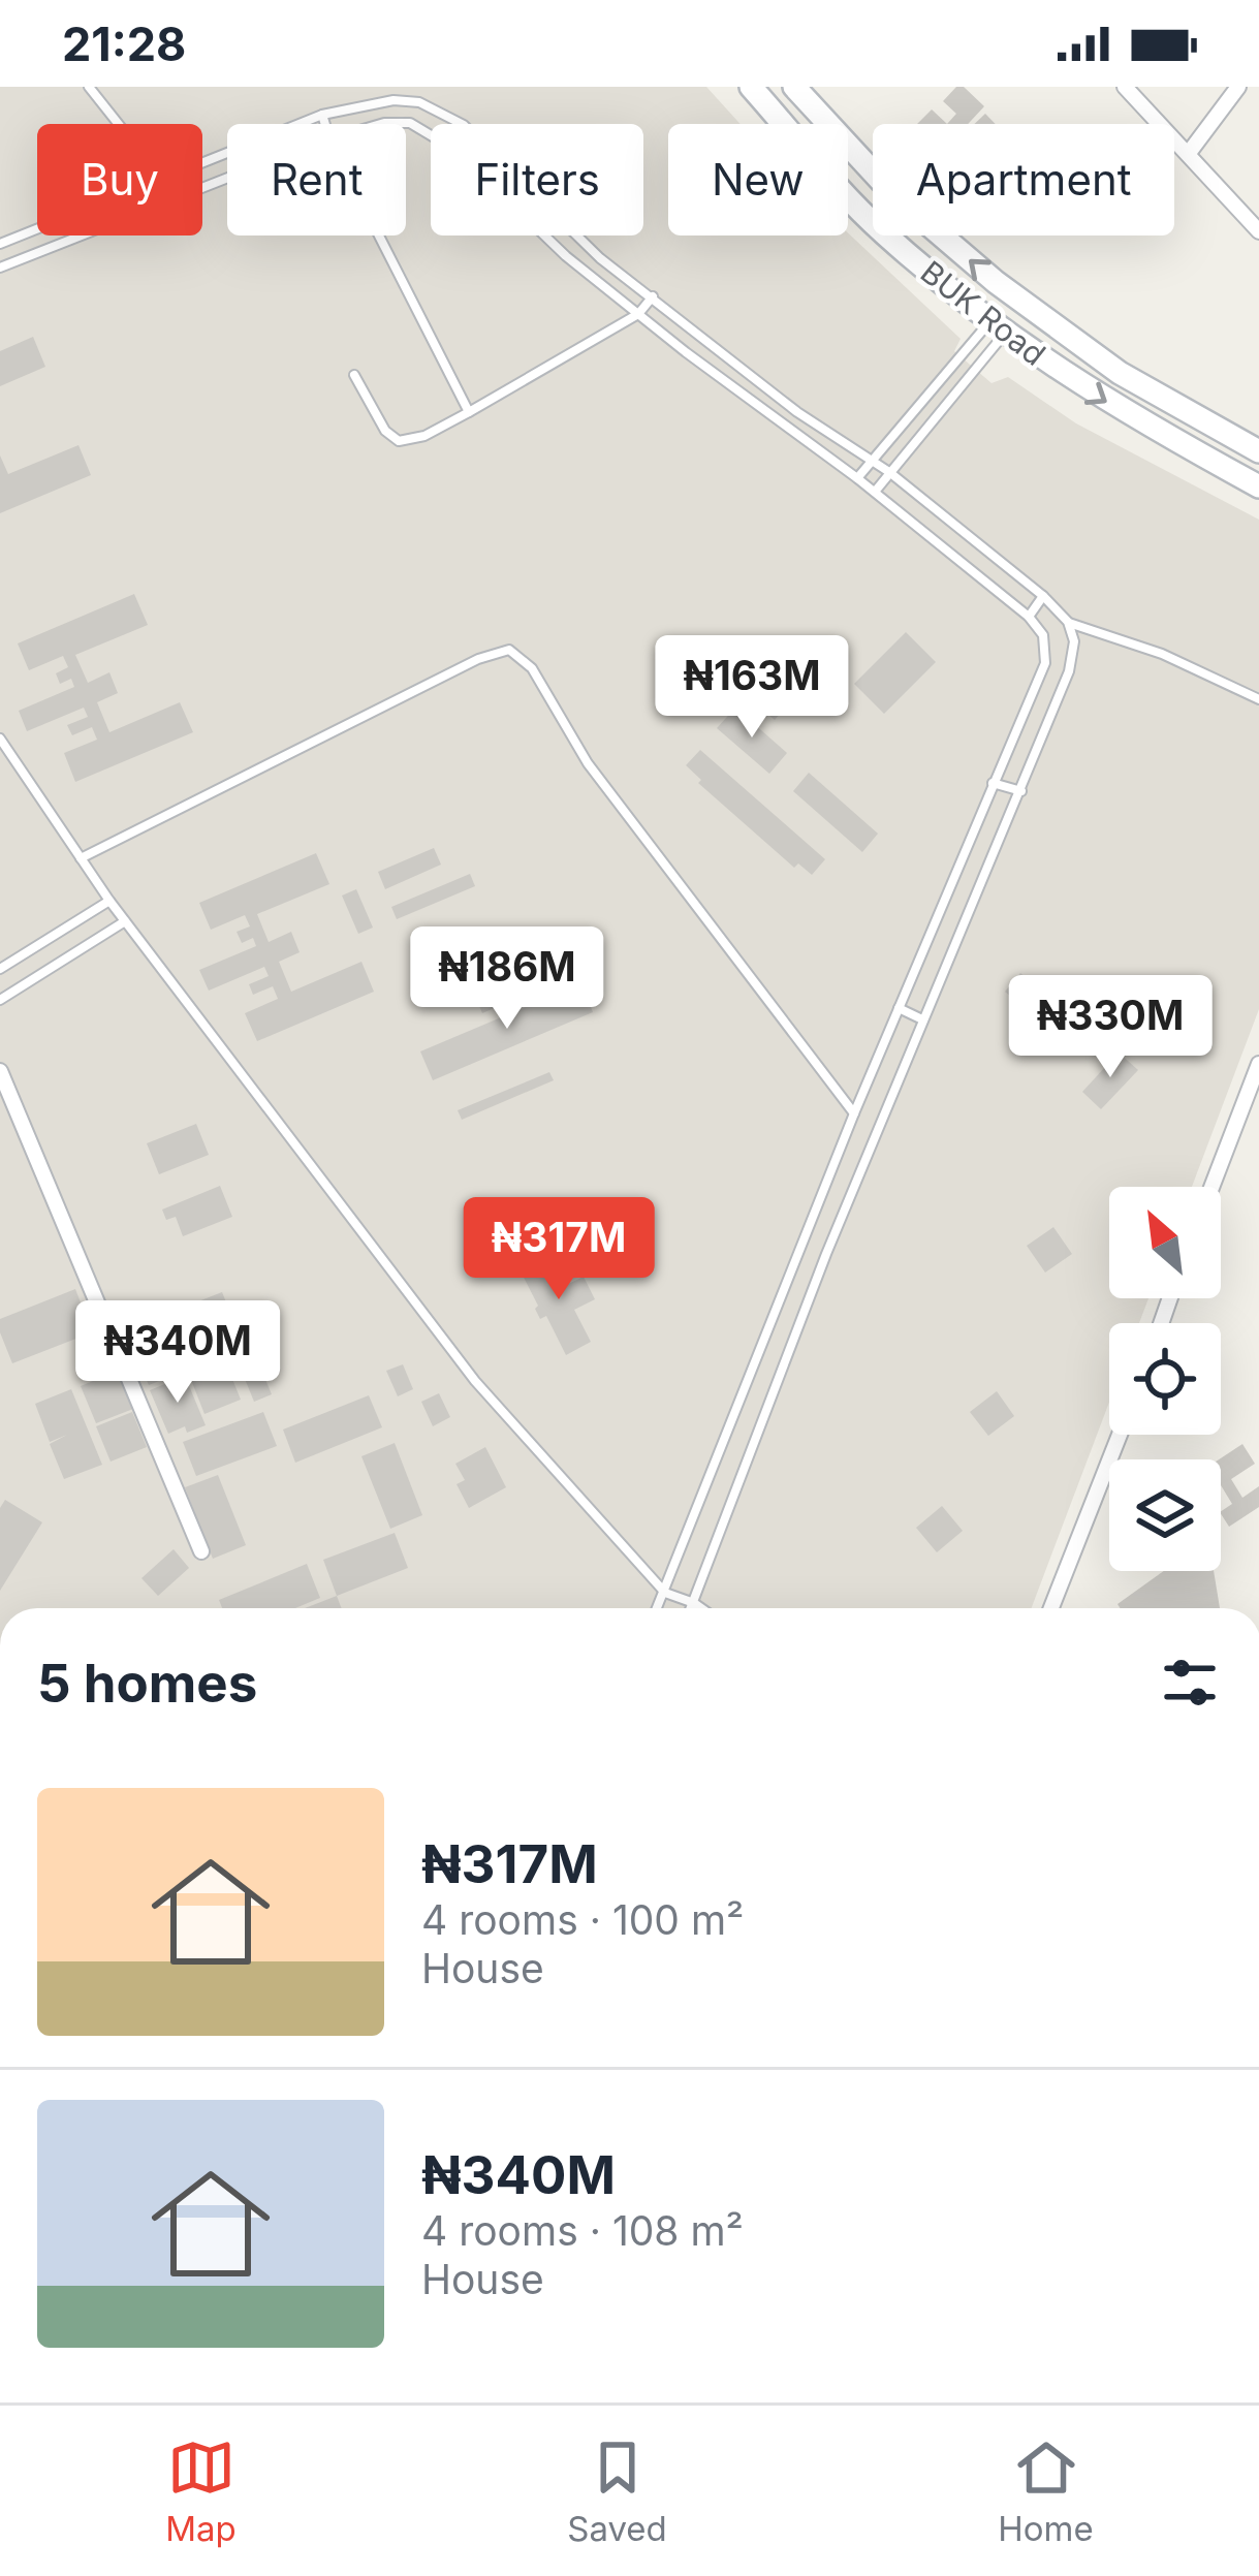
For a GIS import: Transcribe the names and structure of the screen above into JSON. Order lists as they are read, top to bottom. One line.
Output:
{"streets":{"main road":["BUK Road"]},"north":"top left","page":{"status":"21:28","chip":["Buy","Rent","Filters","New","Apartment"],"price":["₦163M","₦186M","₦330M","₦317M","₦340M"],"heading":"5 homes","list":[{"name":"₦317M","note":"4 rooms · 100 m² · House"},{"name":"₦340M","note":"4 rooms · 108 m² · House"}],"tabs":["Map","Saved","Home"]}}
